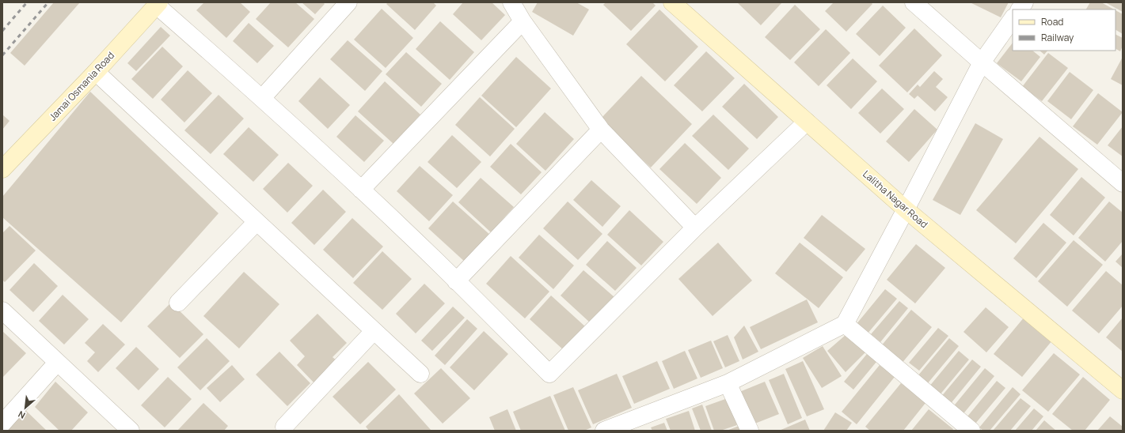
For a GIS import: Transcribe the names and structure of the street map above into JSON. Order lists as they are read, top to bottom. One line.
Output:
{"streets":{"street":["Jamai Osmania Road","Lalitha Nagar Road"]},"legend":["Road","Railway"],"north":"bottom left"}
